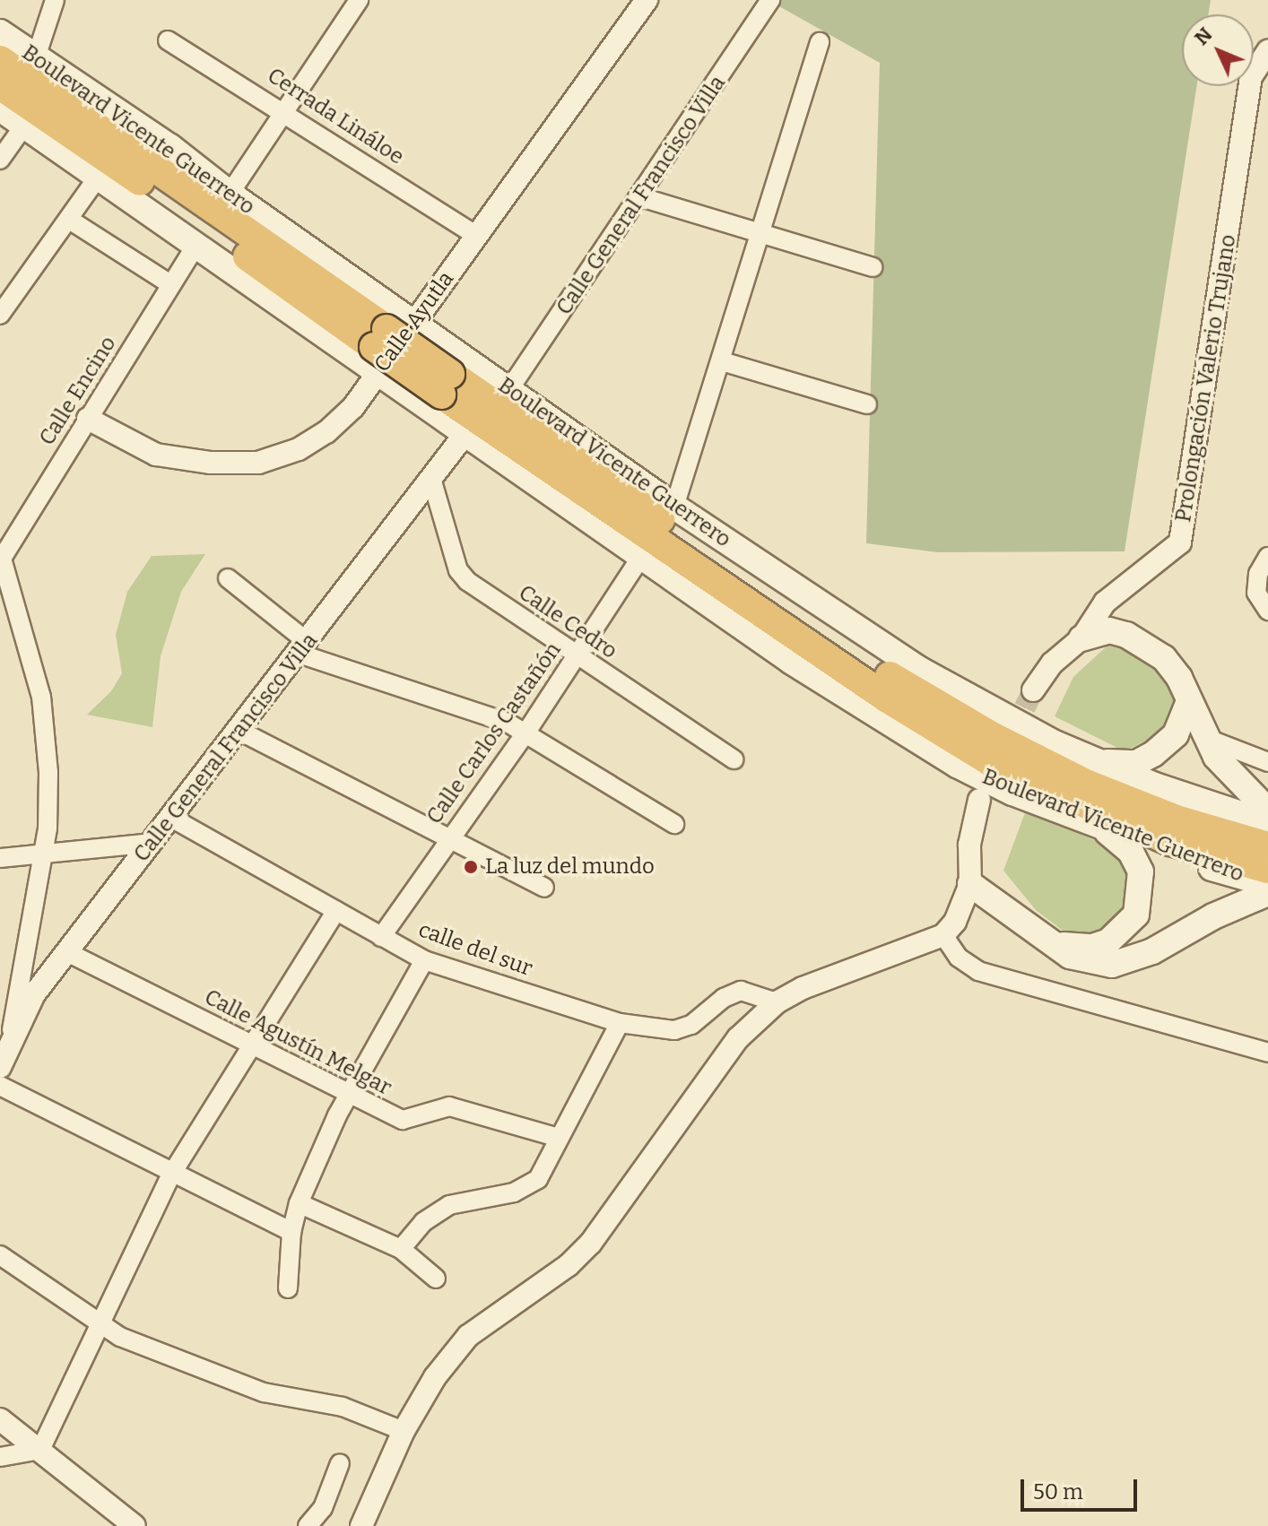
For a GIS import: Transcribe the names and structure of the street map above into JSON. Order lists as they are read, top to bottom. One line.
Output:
{"streets":{"highway":["Boulevard Vicente Guerrero"],"street":["Cerrada Lináloe","Calle General Francisco Villa","Calle Ayutla","Prolongación Valerio Trujano","Calle Encino","Calle Cedro","Calle Carlos Castañón","calle del sur","Calle Agustín Melgar"]},"crossings":[["Cerrada Lináloe","Calle Ayutla"],["Boulevard Vicente Guerrero","Calle General Francisco Villa"],["Boulevard Vicente Guerrero","Calle Ayutla"],["Boulevard Vicente Guerrero","Calle Encino"],["Boulevard Vicente Guerrero","Calle Carlos Castañón"],["Calle General Francisco Villa","Calle Cedro"],["Calle General Francisco Villa","calle del sur"],["Calle General Francisco Villa","Calle Agustín Melgar"],["Calle Ayutla","Calle Encino"],["Calle Cedro","Calle Carlos Castañón"],["Calle Carlos Castañón","calle del sur"]],"places":["La luz del mundo"],"scale_bar":"50 m","north":"top left"}
